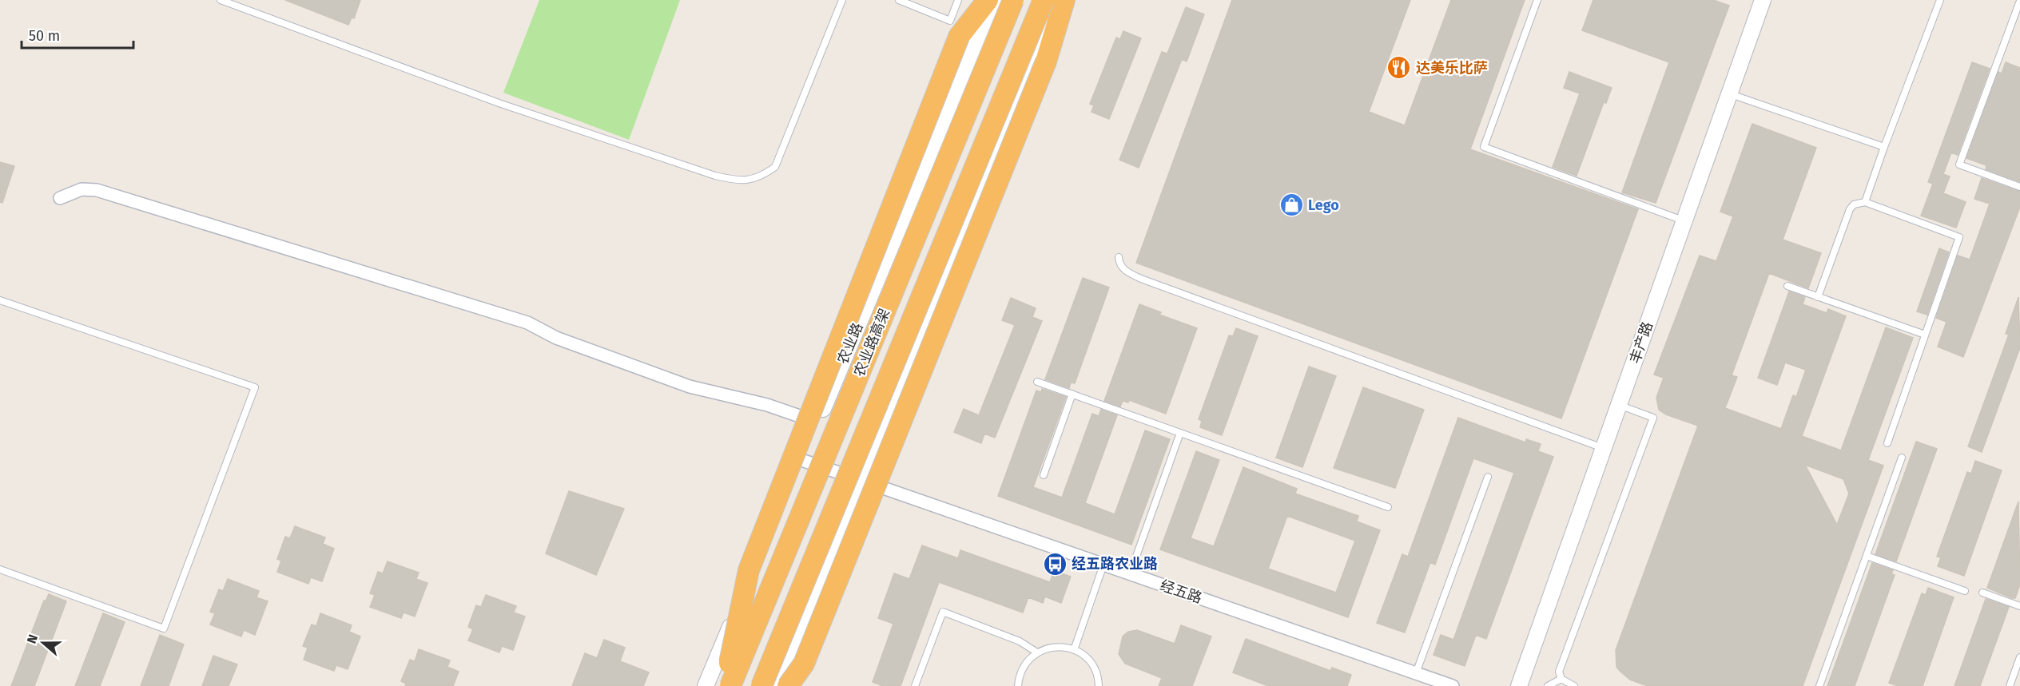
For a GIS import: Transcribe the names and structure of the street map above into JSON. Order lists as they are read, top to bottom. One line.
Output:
{"streets":{"highway":["农业路高架"],"street":["丰产路","农业路","经五路"]},"crossings":[["农业路","经五路"]],"places":{"restaurant":["达美乐比萨"],"shop":["Lego"],"bus stop":["经五路农业路"]},"scale_bar":"50 m","north":"left"}
